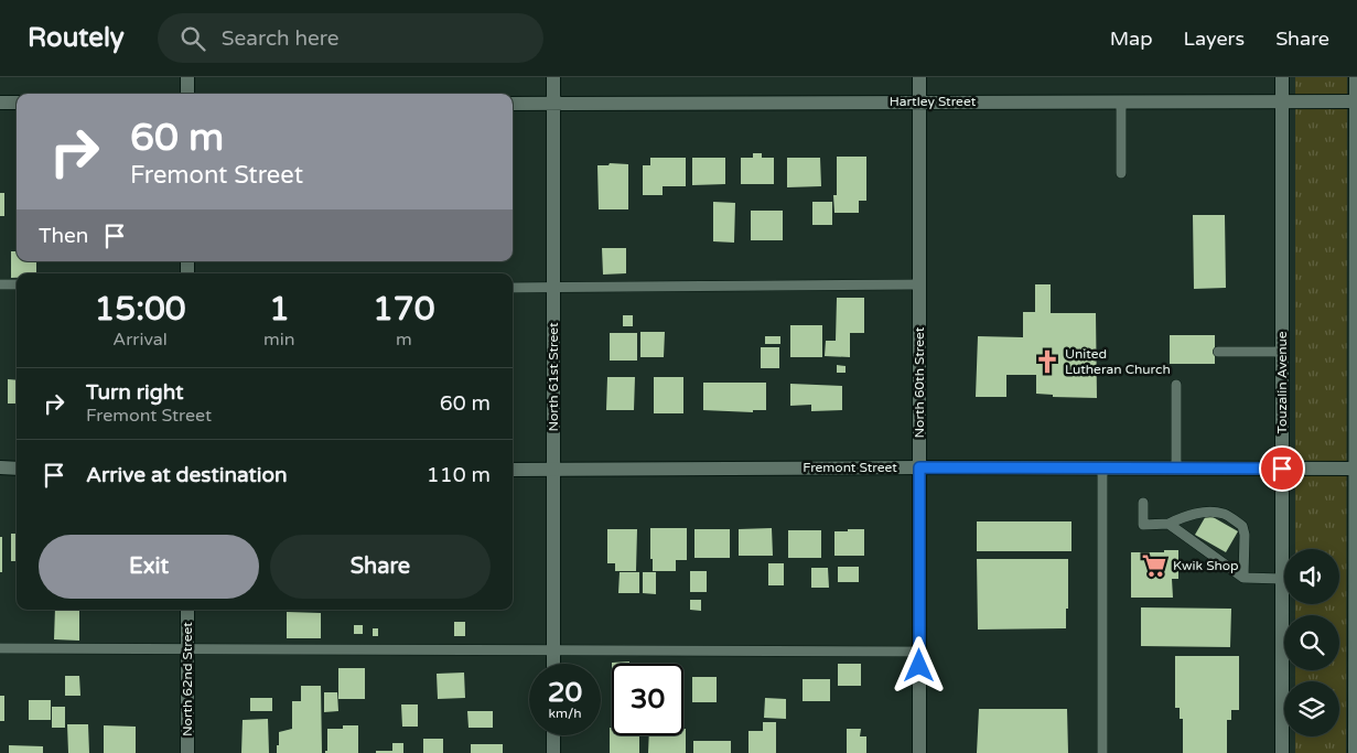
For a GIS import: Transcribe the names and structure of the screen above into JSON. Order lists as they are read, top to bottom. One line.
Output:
{"streets":{"street":["Hartley Street","North 61st Street","North 60th Street","Touzalin Avenue","Fremont Street","North 62nd Street"]},"crossings":[["Hartley Street","North 61st Street"],["Hartley Street","North 60th Street"],["Hartley Street","Touzalin Avenue"],["North 61st Street","Fremont Street"],["North 60th Street","Fremont Street"],["Touzalin Avenue","Fremont Street"]],"places":{"church":["United Lutheran Church"],"supermarket":["Kwik Shop"]},"page":{"header":"Routely","search":"Search here","nav":["Map","Layers","Share"],"turn":["60 m","Fremont Street"],"then":"Then","eta":["15:00","Arrival","1","min","170","m"],"list":[{"name":"Turn right","note":"Fremont Street","value":"60 m"},{"name":"Arrive at destination","value":"110 m"}],"buttons":["Exit","Share"],"speed":"20 km/h","limit":"30"}}
